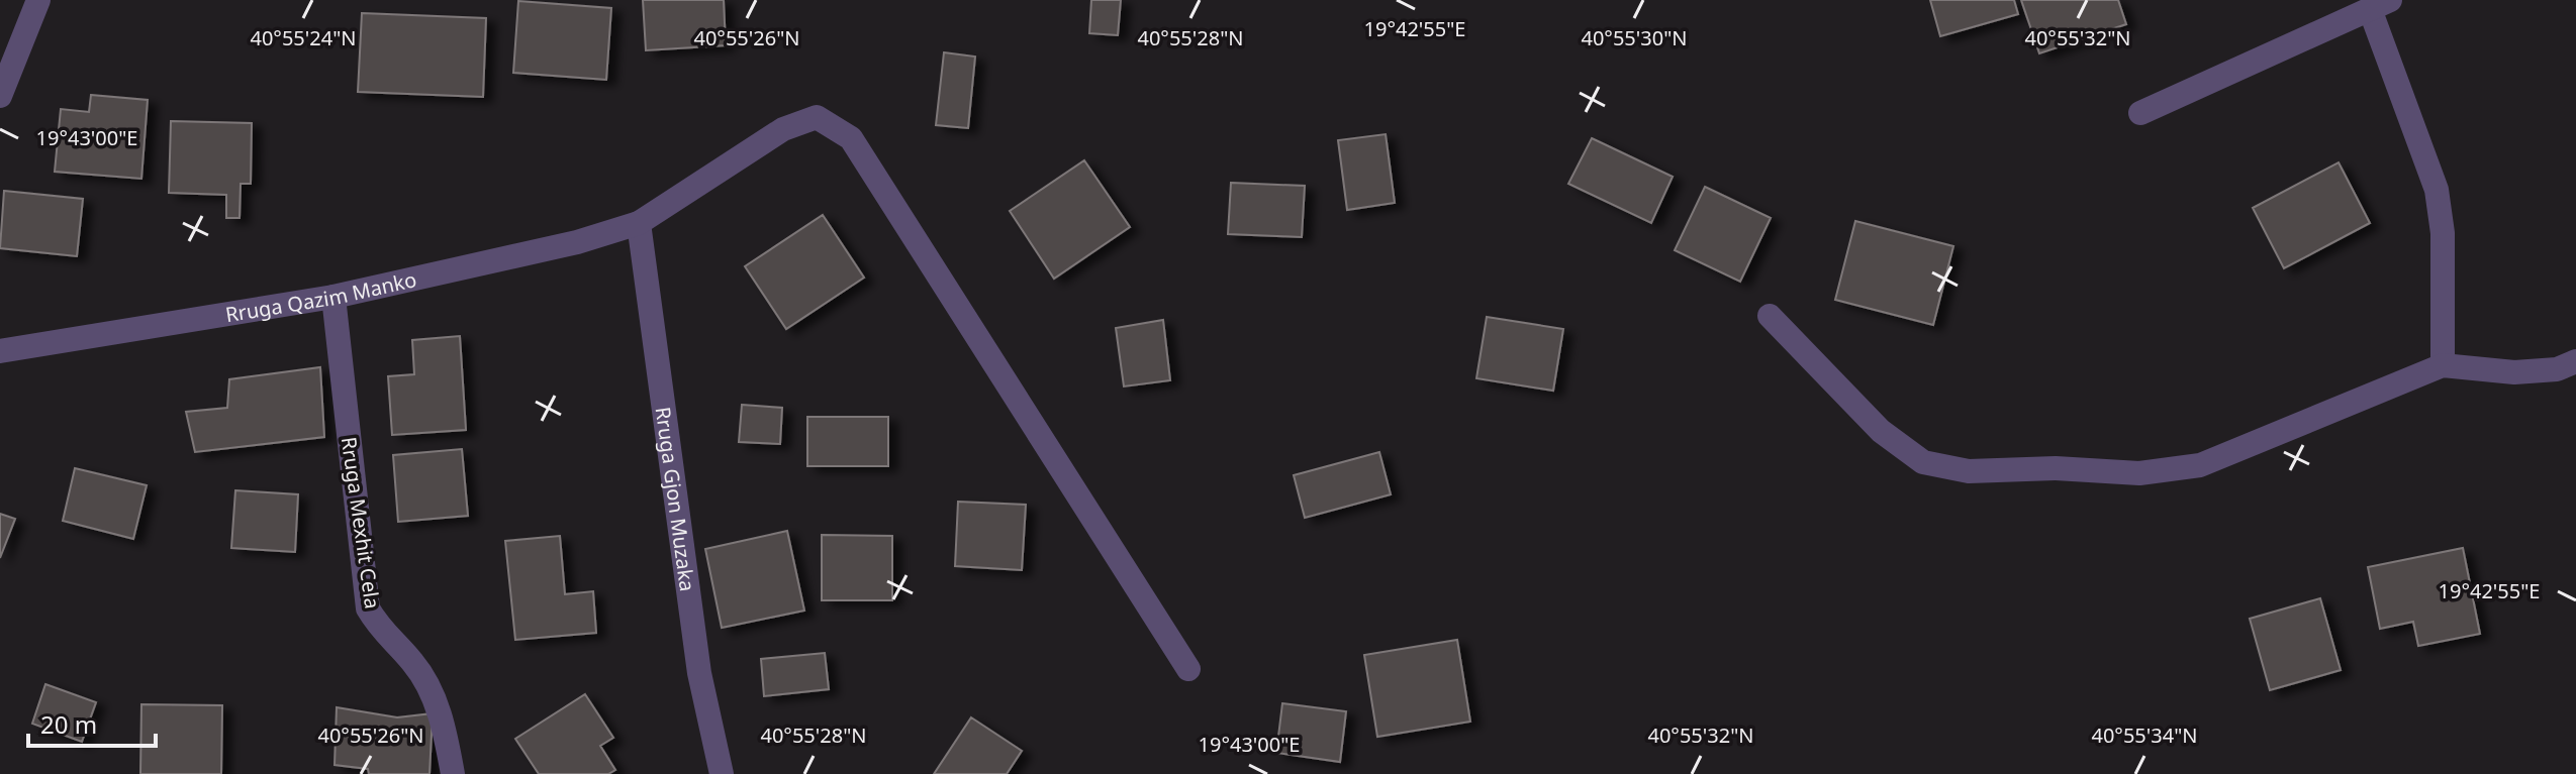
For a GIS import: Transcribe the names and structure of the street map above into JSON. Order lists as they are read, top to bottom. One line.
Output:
{"streets":{"street":["Rruga Qazim Manko","Rruga Gjon Muzaka","Rruga Mexhit Cela"]},"crossings":[["Rruga Qazim Manko","Rruga Gjon Muzaka"],["Rruga Qazim Manko","Rruga Mexhit Cela"]],"scale_bar":"20 m","coordinates":["19°42'55\"E","40°55'24\"N","40°55'26\"N","40°55'28\"N","40°55'30\"N","40°55'32\"N","19°43'00\"E","40°55'34\"N"]}
